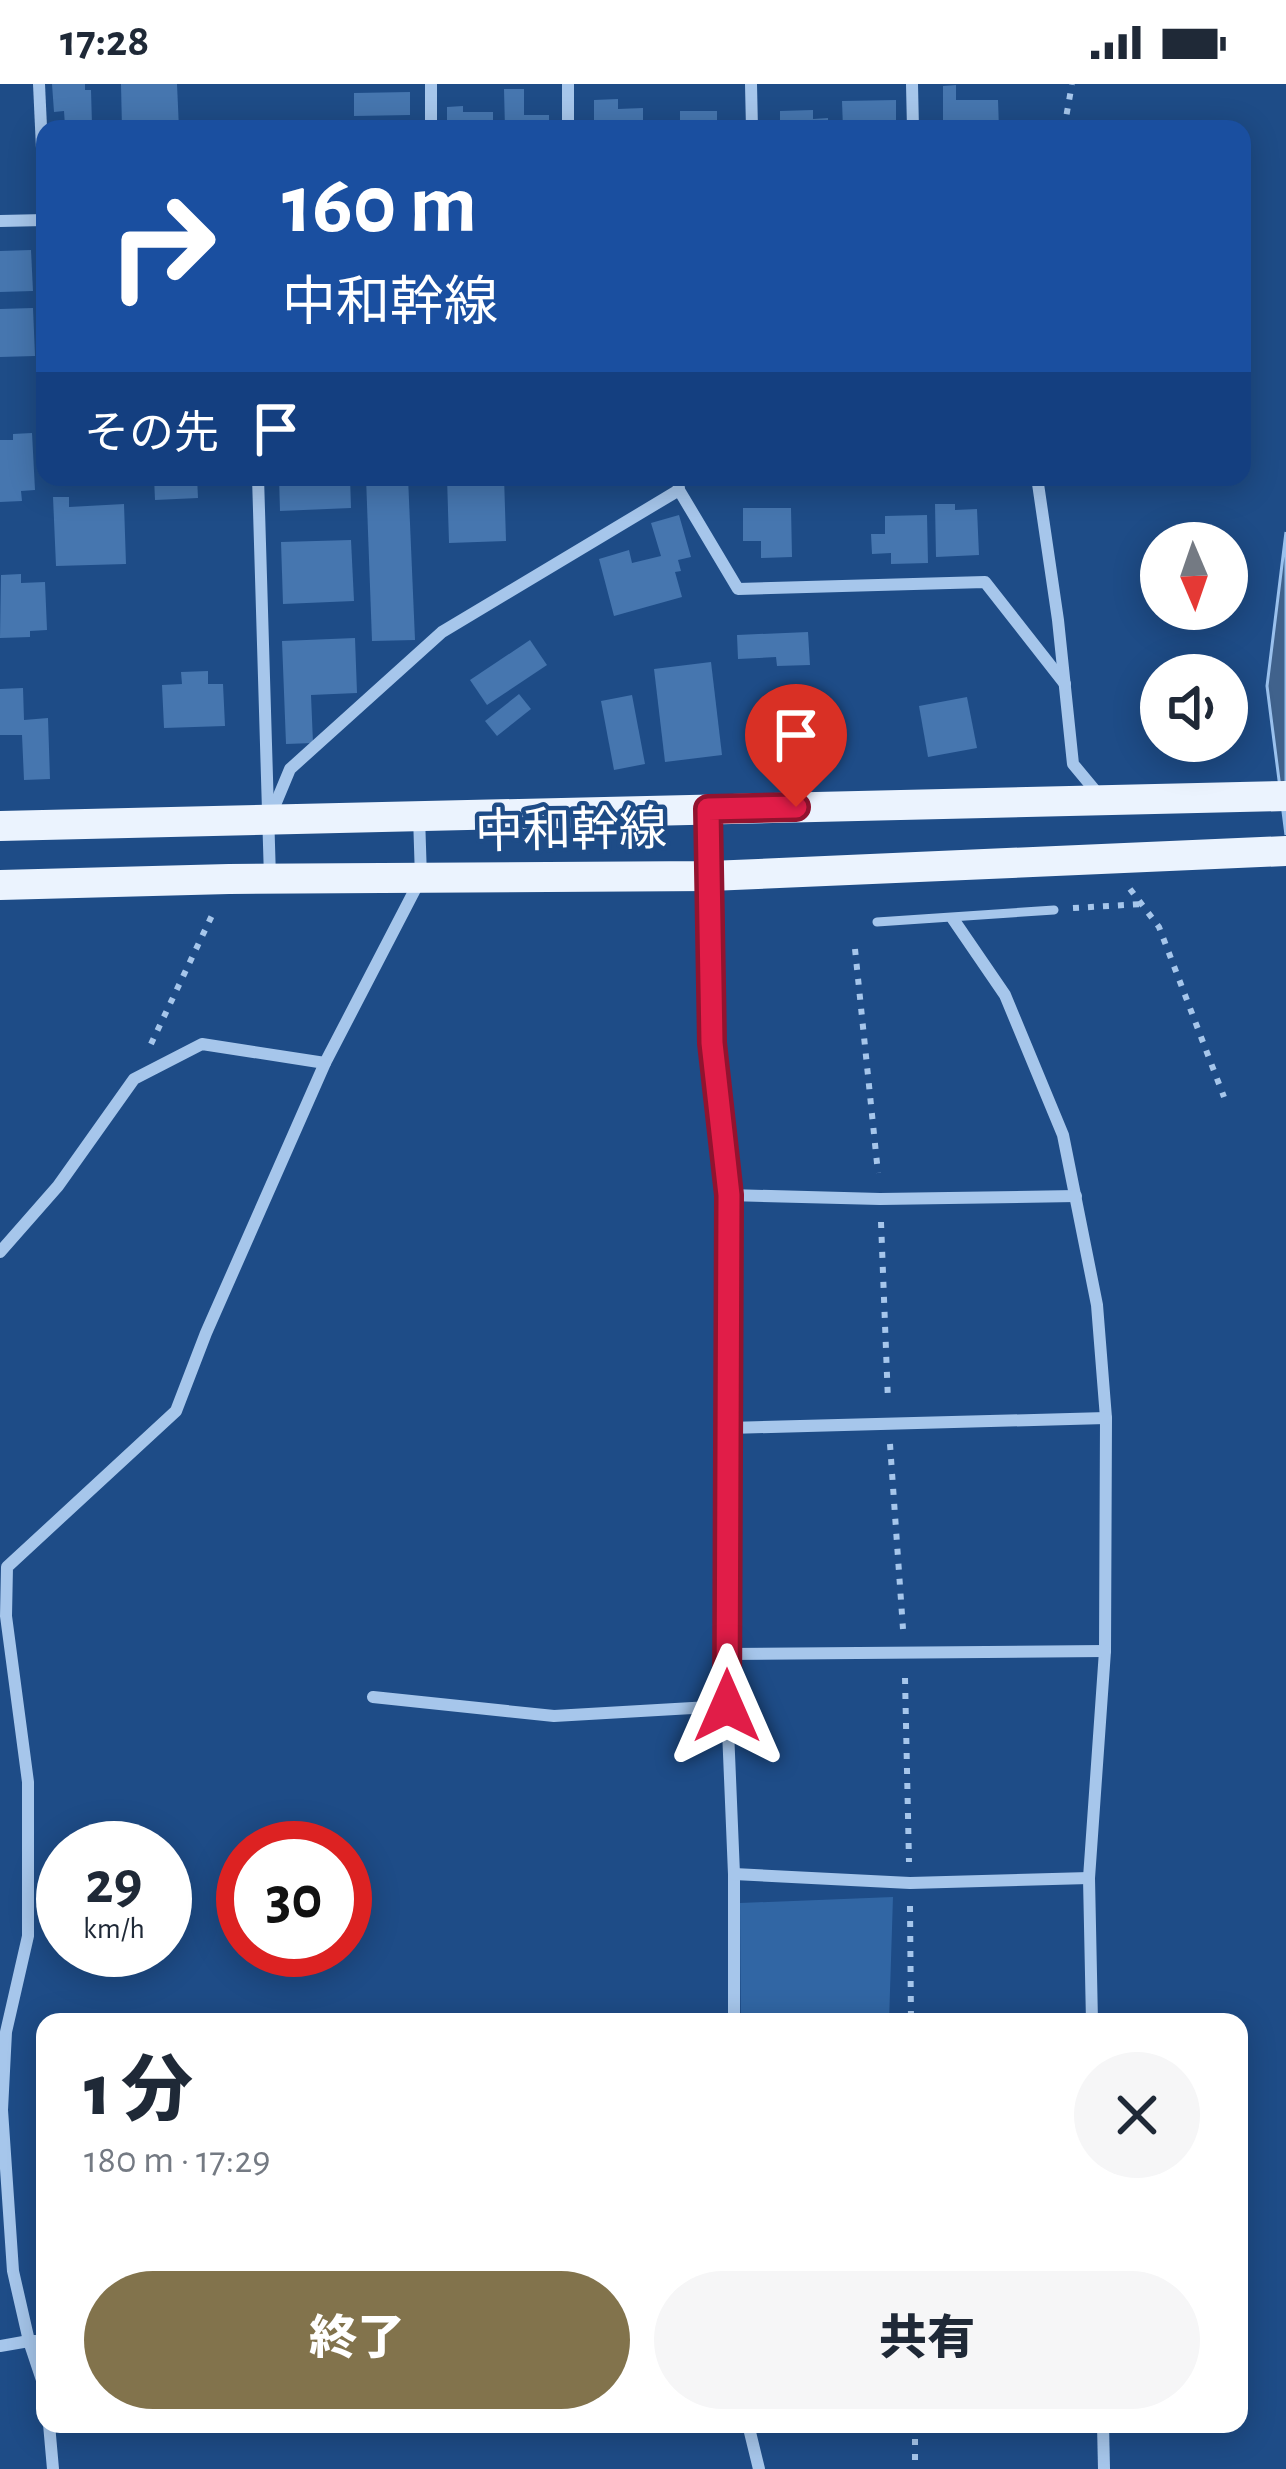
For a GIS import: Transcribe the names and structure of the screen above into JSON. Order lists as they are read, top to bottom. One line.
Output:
{"streets":{"main road":["中和幹線"]},"north":"bottom","page":{"status":"17:28","turn":["160 m","中和幹線"],"then":"その先","speed":"29 km/h","limit":"30","heading":["1 分","180 m · 17:29"],"buttons":["終了","共有"]}}
